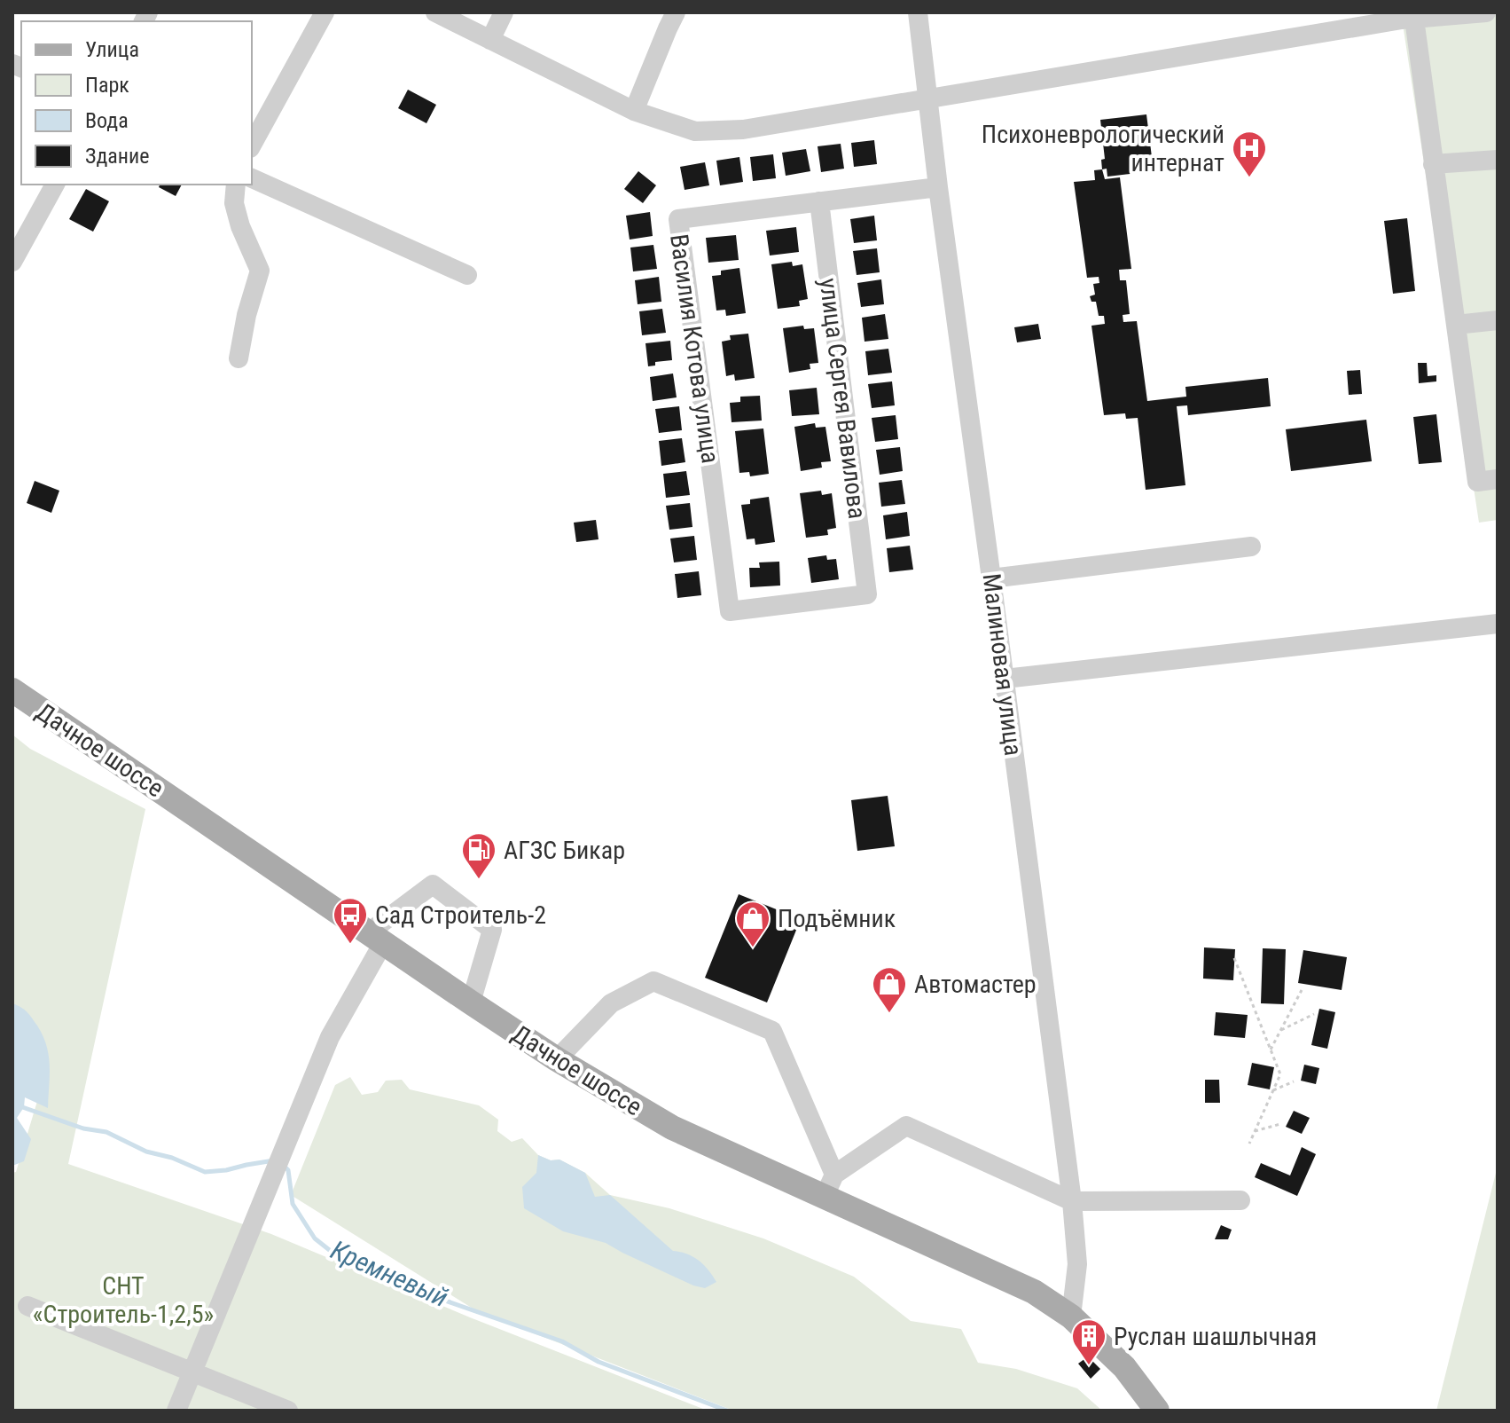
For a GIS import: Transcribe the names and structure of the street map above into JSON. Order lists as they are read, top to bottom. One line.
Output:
{"streets":{"main road":["Дачное шоссе"],"street":["Василия Котова улица","улица Сергея Вавилова","Малиновая улица"]},"crossings":[["Василия Котова улица","улица Сергея Вавилова"],["Василия Котова улица","Малиновая улица"],["Малиновая улица","Дачное шоссе"]],"water":["Кремневый"],"parks":["СНТ «Строитель-1,2,5»"],"places":{"hospital":["Психоневрологический интернат"],"fuel station":["АГЗС Бикар"],"bus stop":["Сад Строитель-2"],"shop":["Подъёмник","Автомастер"],"building":["Руслан шашлычная"]},"legend":["Улица","Парк","Вода","Здание"]}
